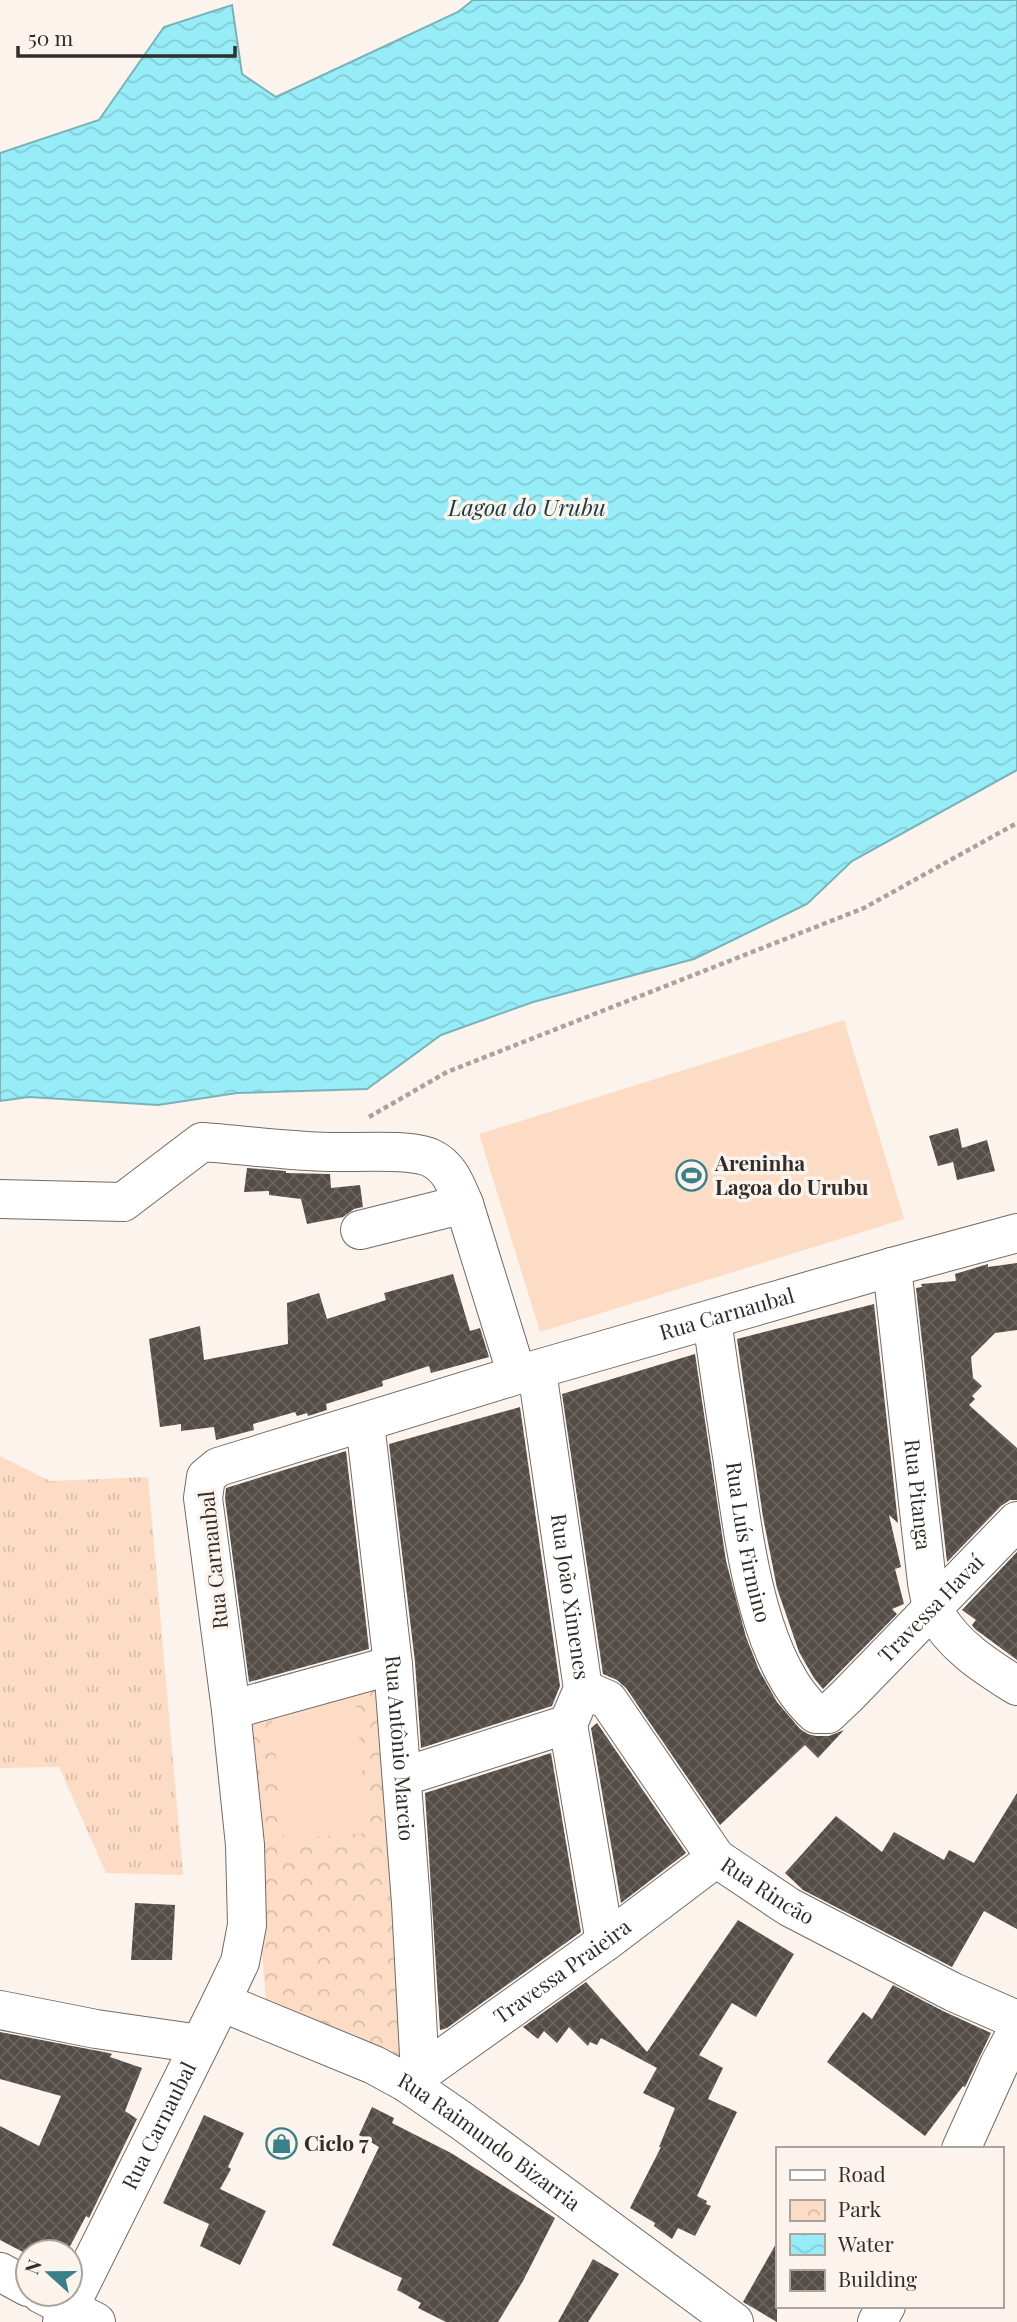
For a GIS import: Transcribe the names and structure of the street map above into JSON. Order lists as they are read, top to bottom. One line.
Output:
{"streets":{"street":["Rua Carnaubal","Rua Pitanga","Rua Luís Firmino","Rua João Ximenes","Travessa Havaí","Rua Antônio Marcio","Rua Rincão","Travessa Praieira","Rua Raimundo Bizarria"]},"crossings":[["Rua Carnaubal","Rua Pitanga"],["Rua Carnaubal","Rua Luís Firmino"],["Rua Carnaubal","Rua João Ximenes"],["Rua Carnaubal","Rua Antônio Marcio"],["Rua Carnaubal","Rua Raimundo Bizarria"],["Rua Pitanga","Travessa Havaí"],["Rua Luís Firmino","Travessa Havaí"],["Rua João Ximenes","Rua Rincão"],["Rua João Ximenes","Travessa Praieira"],["Rua Antônio Marcio","Travessa Praieira"],["Rua Antônio Marcio","Rua Raimundo Bizarria"],["Rua Rincão","Travessa Praieira"],["Travessa Praieira","Rua Raimundo Bizarria"]],"water":["Lagoa do Urubu"],"places":{"sports":["Areninha Lagoa do Urubu"],"shop":["Ciclo 7"]},"legend":["Road","Park","Water","Building"],"scale_bar":"50 m","north":"left"}
